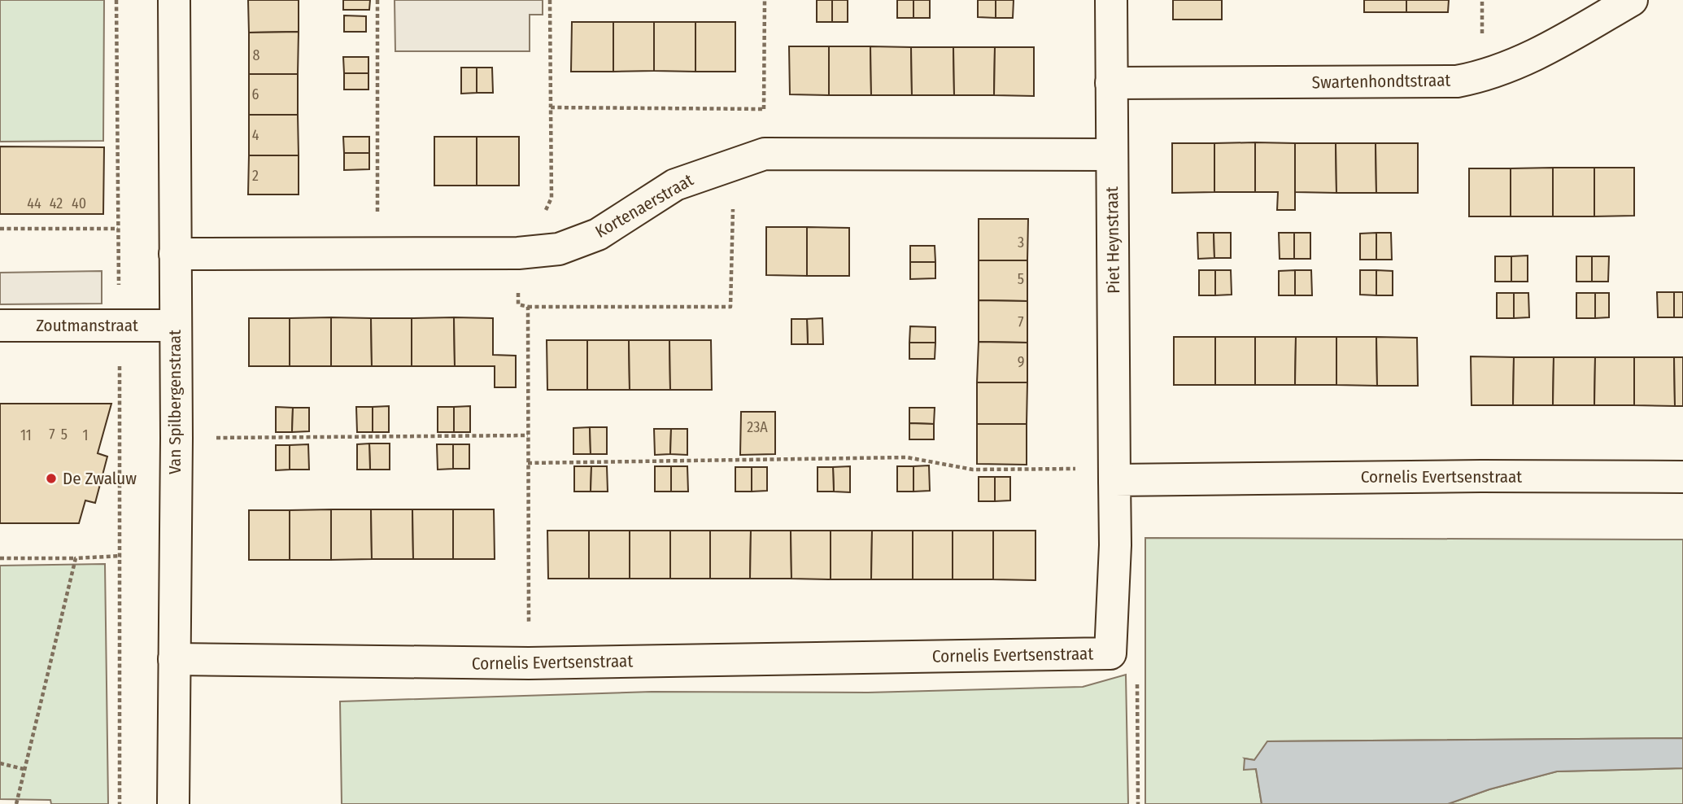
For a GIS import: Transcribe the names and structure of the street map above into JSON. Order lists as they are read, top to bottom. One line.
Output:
{"streets":{"street":["Swartenhondtstraat","Kortenaerstraat","Piet Heynstraat","Zoutmanstraat","Van Spilbergenstraat","Cornelis Evertsenstraat"]},"crossings":[["Swartenhondtstraat","Piet Heynstraat"],["Kortenaerstraat","Piet Heynstraat"],["Kortenaerstraat","Van Spilbergenstraat"],["Piet Heynstraat","Cornelis Evertsenstraat"],["Zoutmanstraat","Van Spilbergenstraat"],["Van Spilbergenstraat","Cornelis Evertsenstraat"]],"places":["De Zwaluw"],"house_numbers":["8","6","4","2","44","42","40","3","5","7","9","23A","7","5","11","1"]}
